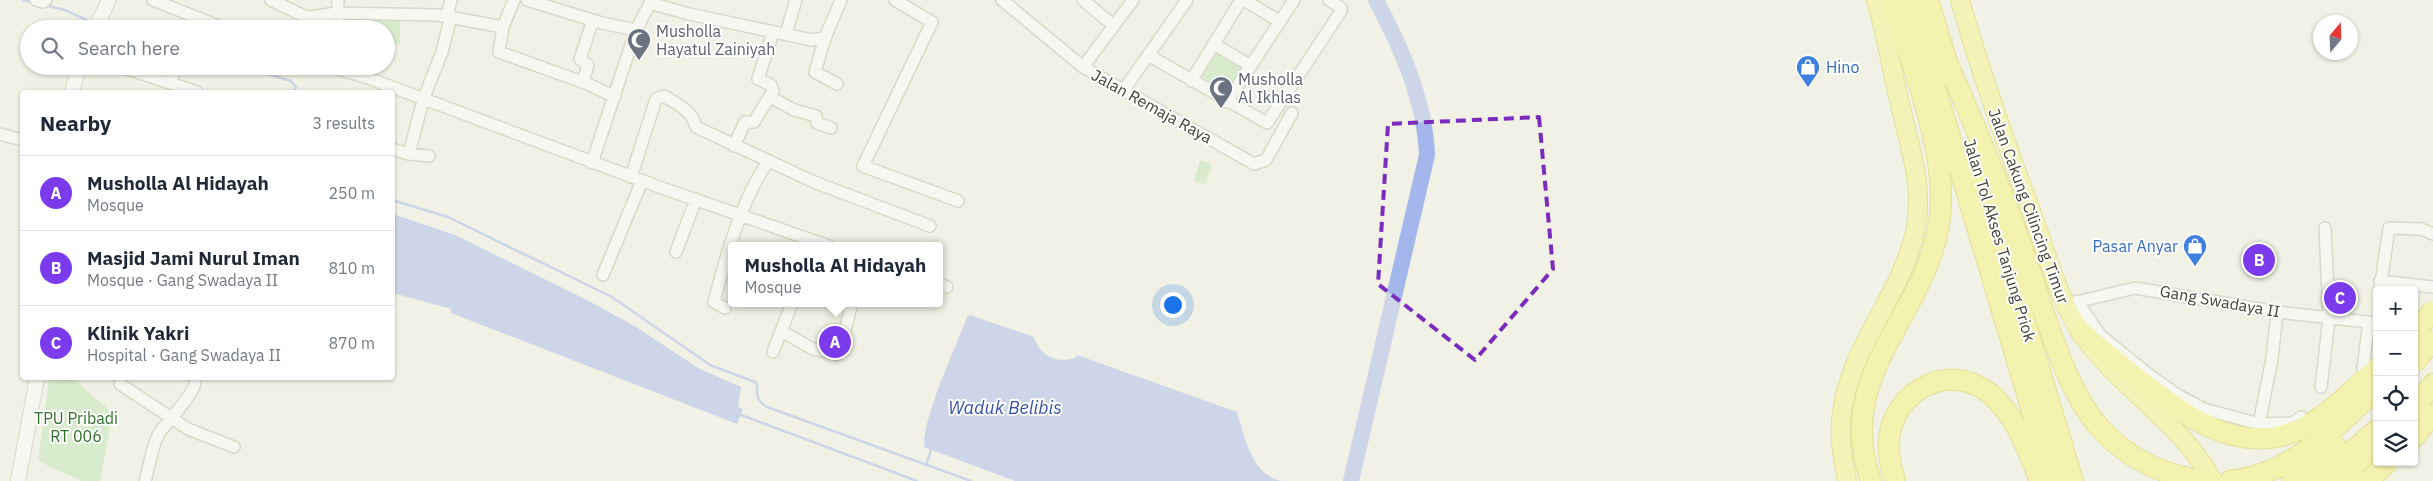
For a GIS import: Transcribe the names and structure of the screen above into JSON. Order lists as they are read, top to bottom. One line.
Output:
{"streets":{"highway":["Jalan Cakung Cilincing Timur","Jalan Tol Akses Tanjung Priok"],"street":["Jalan Remaja Raya","Gang Swadaya II"]},"crossings":[["Jalan Cakung Cilincing Timur","Gang Swadaya II"]],"water":["Waduk Belibis"],"parks":["TPU Pribadi RT 006"],"places":{"mosque":["Musholla Hayatul Zainiyah","Musholla Al Ikhlas"],"shop":["Hino","Pasar Anyar"]},"north":"top","page":{"search":"Search here","heading":["Nearby","3 results"],"list":[{"mark":"A","name":"Musholla Al Hidayah","note":"Mosque","value":"250 m"},{"mark":"B","name":"Masjid Jami Nurul Iman","note":"Mosque · Gang Swadaya II","value":"810 m"},{"mark":"C","name":"Klinik Yakri","note":"Hospital · Gang Swadaya II","value":"870 m"}],"popup":["Musholla Al Hidayah","Mosque"],"pins":["B","C","A"],"map_buttons":["+","−"]}}
